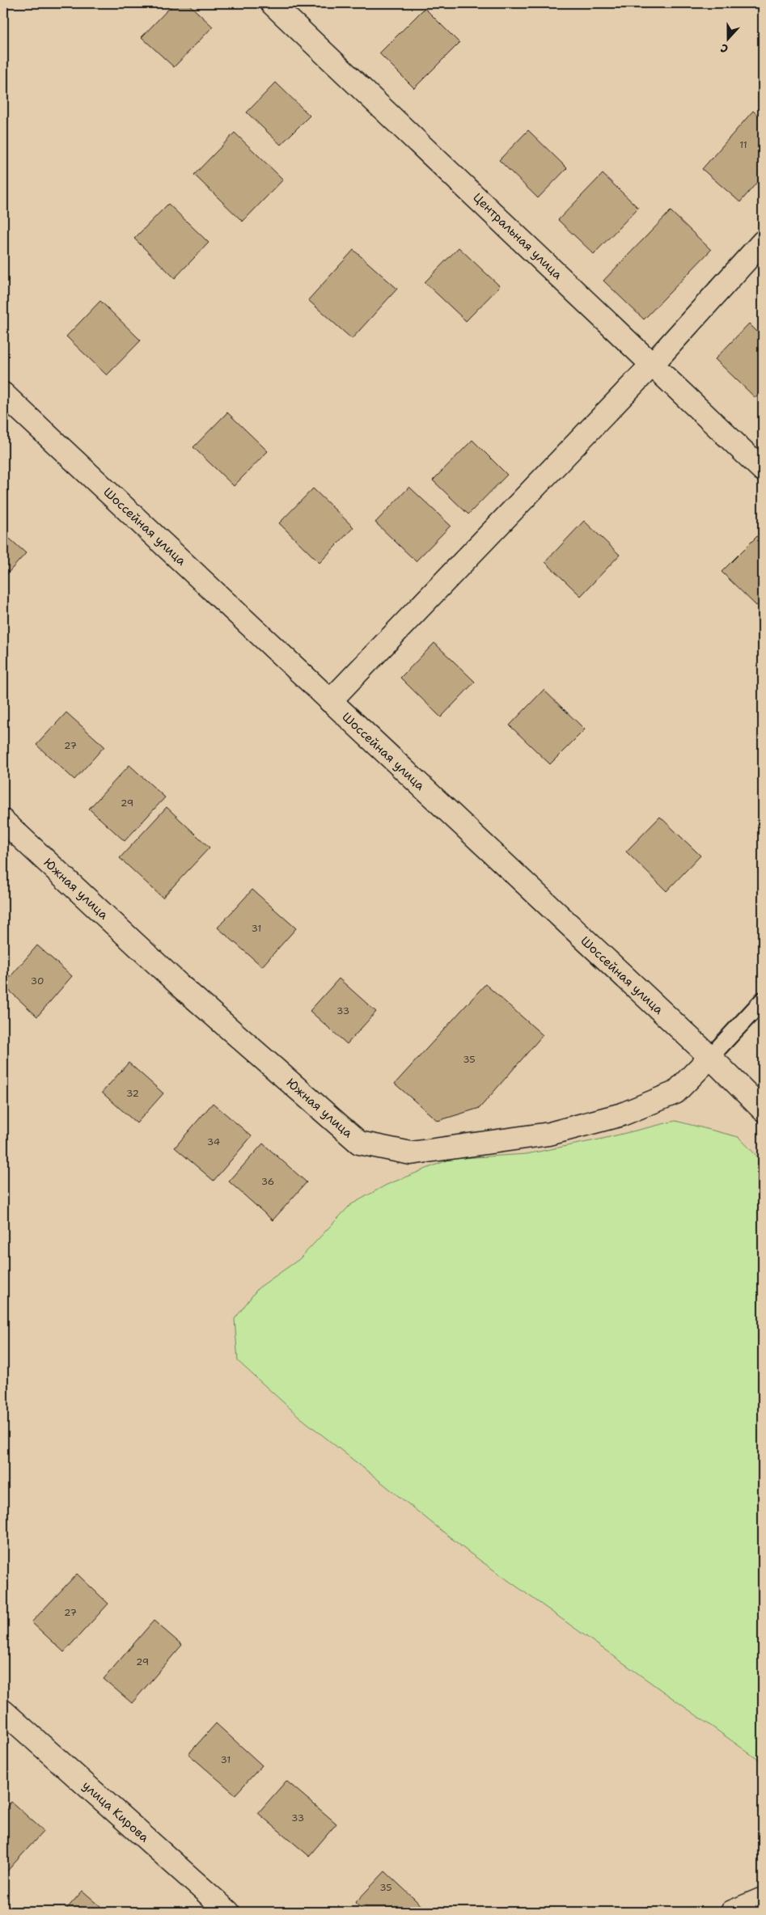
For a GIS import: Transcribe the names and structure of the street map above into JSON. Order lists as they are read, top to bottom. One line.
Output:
{"streets":{"street":["Центральная улица","Шоссейная улица","Южная улица","улица Кирова"]},"crossings":[["Шоссейная улица","Южная улица"]],"house_numbers":["11","27","29","31","30","33","35","32","34","36","27","29","31","33","35"],"north":"bottom"}
